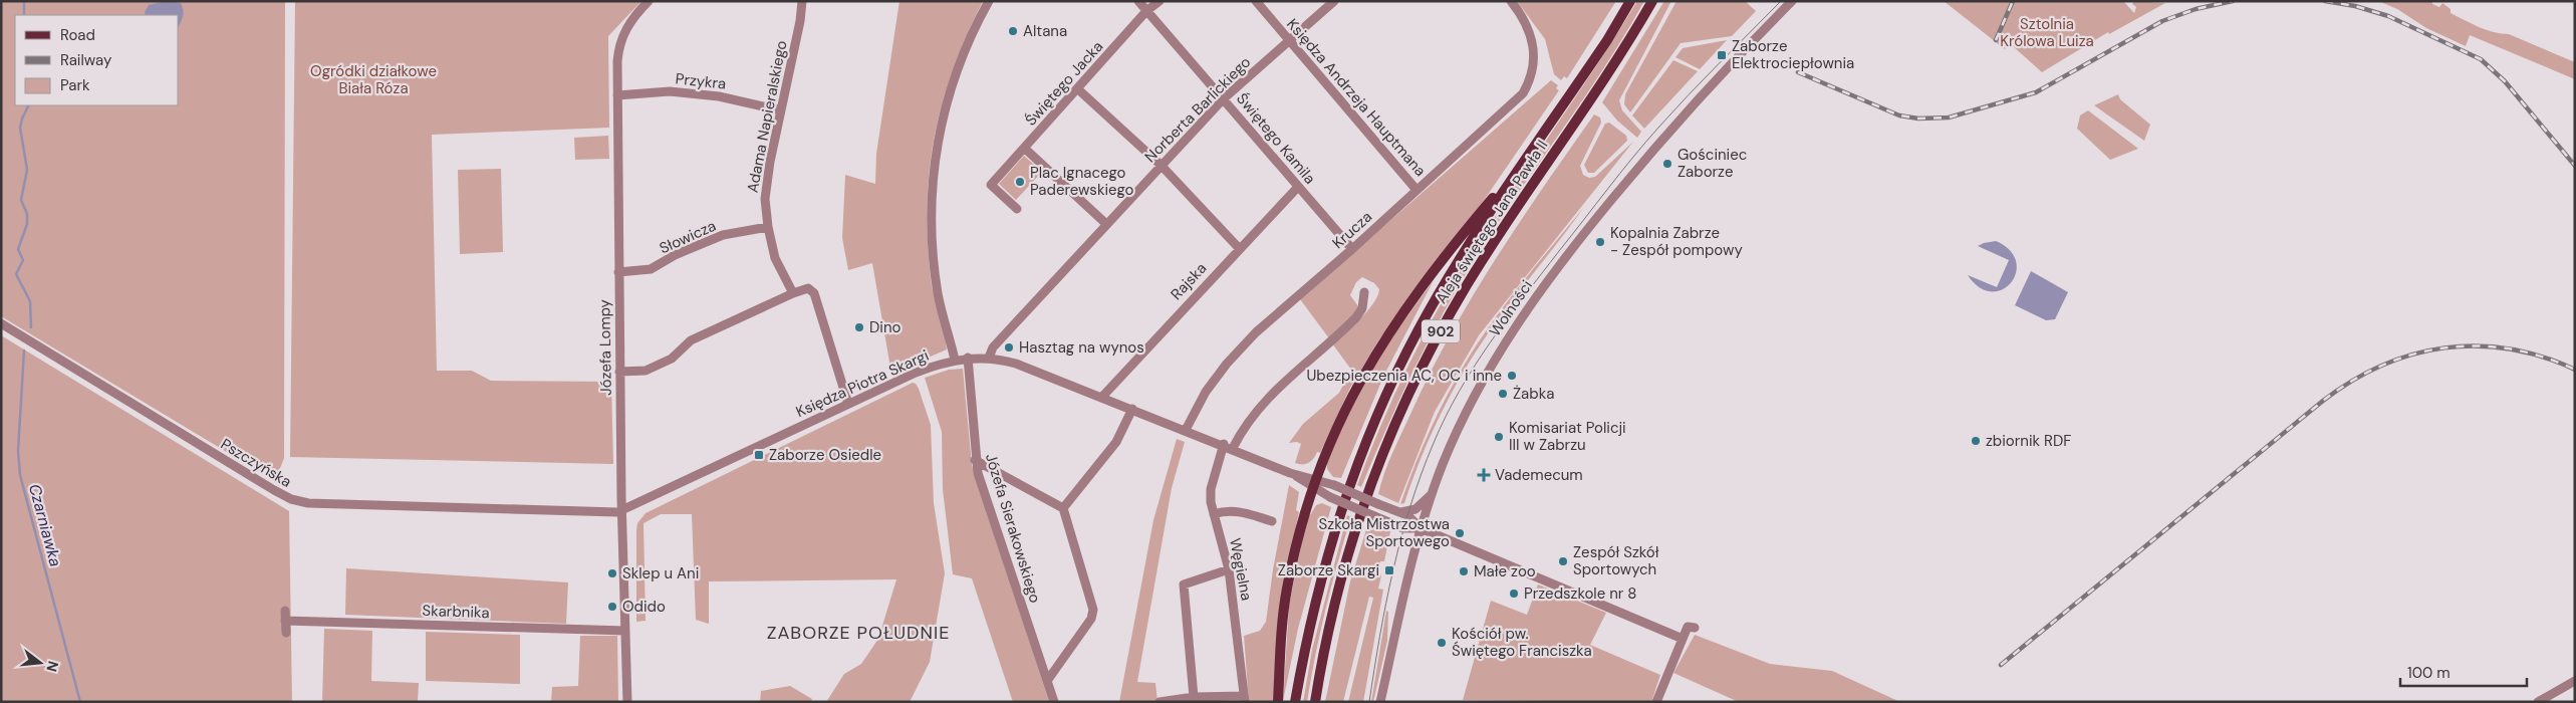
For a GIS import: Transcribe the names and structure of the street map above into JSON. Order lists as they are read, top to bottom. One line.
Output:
{"streets":{"main road":["Aleja świętego Jana Pawła II","902"],"street":["Przykra","Świętego Jacka","Księdza Andrzeja Hauptmana","Norberta Barlickiego","Adama Napieralskiego","Świętego Kamila","Krucza","Słowicza","Rajska","Wolności","Józefa Lompy","Księdza Piotra Skargi","Pszczyńska","Józefa Sierakowskiego","Węgielna","Skarbnika"]},"crossings":[["Przykra","Adama Napieralskiego"],["Przykra","Józefa Lompy"],["Świętego Jacka","Świętego Kamila"],["Księdza Andrzeja Hauptmana","Norberta Barlickiego"],["Księdza Andrzeja Hauptmana","Krucza"],["Norberta Barlickiego","Świętego Kamila"],["Norberta Barlickiego","Księdza Piotra Skargi"],["Adama Napieralskiego","Słowicza"],["Świętego Kamila","Krucza"],["Świętego Kamila","Rajska"],["Krucza","Księdza Piotra Skargi"],["Słowicza","Józefa Lompy"],["Rajska","Księdza Piotra Skargi"],["Wolności","Księdza Piotra Skargi"],["Józefa Lompy","Księdza Piotra Skargi"],["Józefa Lompy","Pszczyńska"],["Józefa Lompy","Skarbnika"],["Księdza Piotra Skargi","Pszczyńska"],["Księdza Piotra Skargi","Józefa Sierakowskiego"],["Księdza Piotra Skargi","Węgielna"]],"districts":["ZABORZE POŁUDNIE"],"water":["Czarniawka"],"parks":["Sztolnia Królowa Luiza","Ogródki działkowe Biała Róza"],"places":{"other":["Altana","Gościniec Zaborze","Plac Ignacego Paderewskiego","Kopalnia Zabrze - Zespół pompowy","Dino","Hasztag na wynos","Ubezpieczenia AC, OC i inne","Żabka","Komisariat Policji III w Zabrzu","zbiornik RDF","Szkoła Mistrzostwa Sportowego","Zespół Szkół Sportowych","Małe zoo","Sklep u Ani","Przedszkole nr 8","Odido","Kościół pw. Świętego Franciszka"],"transit":["Zaborze Elektrociepłownia","Zaborze Osiedle","Zaborze Skargi"],"health":["Vademecum"]},"legend":["Road","Railway","Park"],"scale_bar":"100 m","north":"right"}
